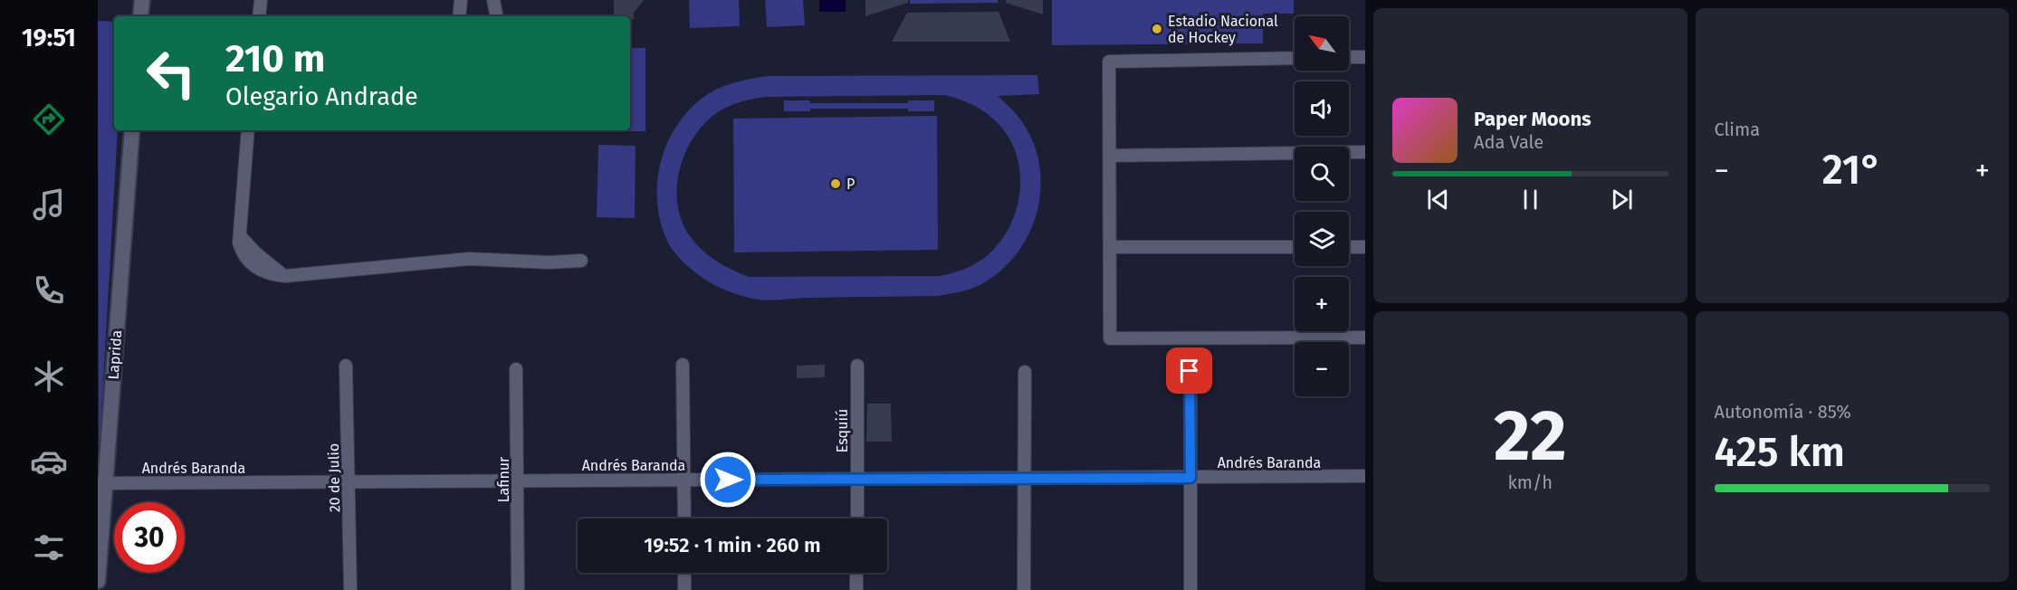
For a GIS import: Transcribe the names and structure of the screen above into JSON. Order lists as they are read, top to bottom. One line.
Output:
{"streets":{"street":["Laprida","Esquiú","Andrés Baranda","20 de Julio","Lafinur"]},"crossings":[["Laprida","Andrés Baranda"],["Esquiú","Andrés Baranda"],["Andrés Baranda","20 de Julio"],["Andrés Baranda","Lafinur"]],"places":["Estadio Nacional de Hockey","P"],"north":"top left","page":{"tabs":"19:51","tile":["Clima",["22","km/h"],["Autonomía · 85%","425 km"]],"map_buttons":["+","−"],"turn":["210 m","Olegario Andrade"],"song":["Paper Moons","Ada Vale"],"heat":["−","21°","+"],"limit":"30","trip":"19:52 · 1 min · 260 m"}}
